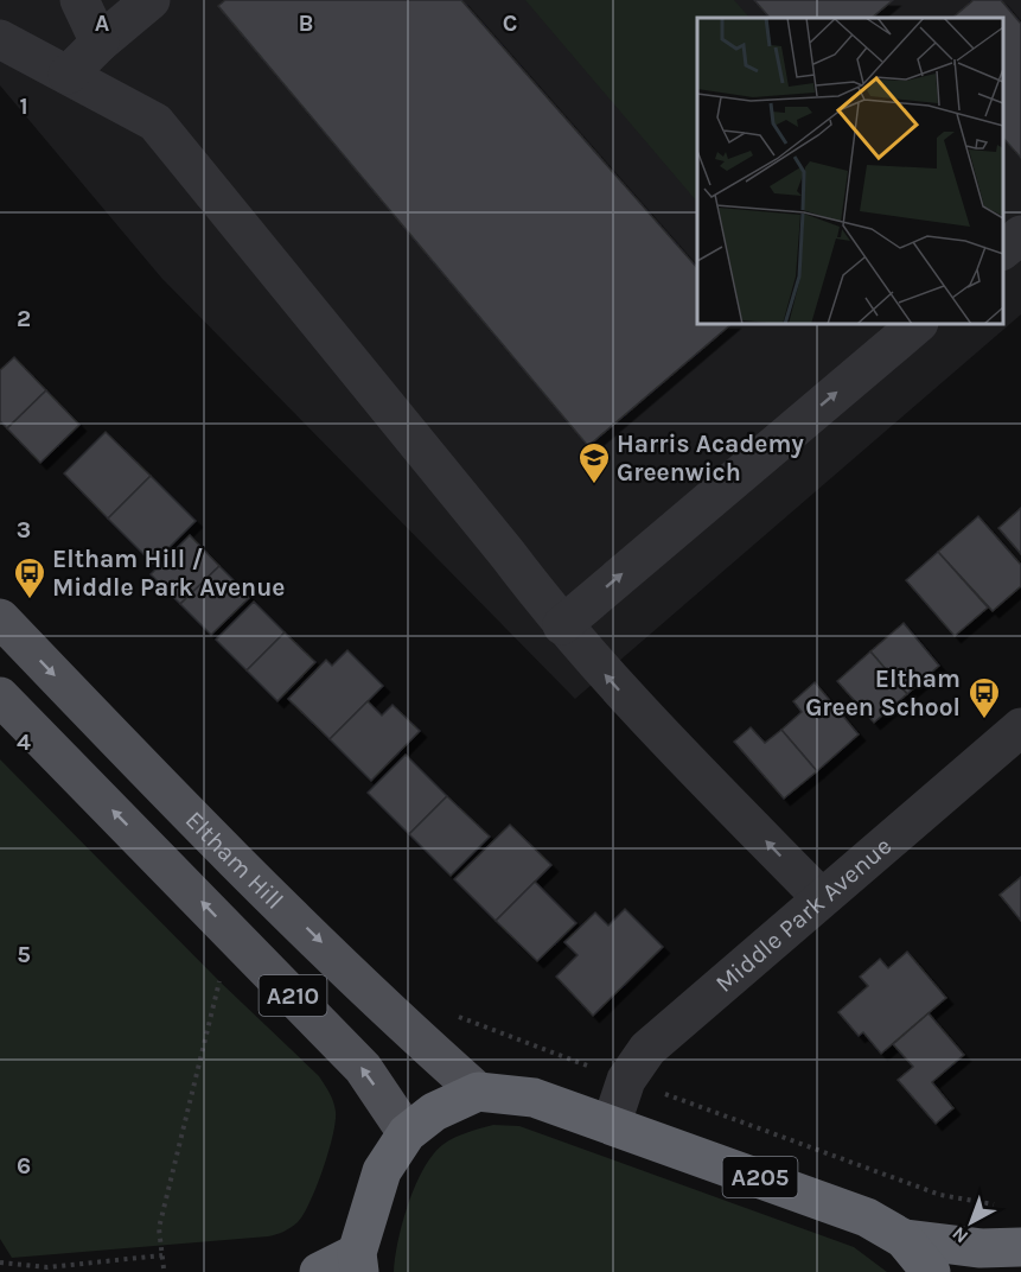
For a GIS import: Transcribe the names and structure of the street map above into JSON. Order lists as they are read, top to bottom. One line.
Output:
{"streets":{"highway":["A205"],"main road":["Eltham Hill","A210"],"street":["Middle Park Avenue"]},"crossings":[["Eltham Hill","A205"],["Middle Park Avenue","A205"]],"places":{"school or university":["Harris Academy Greenwich"],"bus stop":["Eltham Hill / Middle Park Avenue","Eltham Green School"]},"north":"bottom left","grid":{"columns":["A","B","C"],"rows":["1","2","3","4","5","6"]}}
